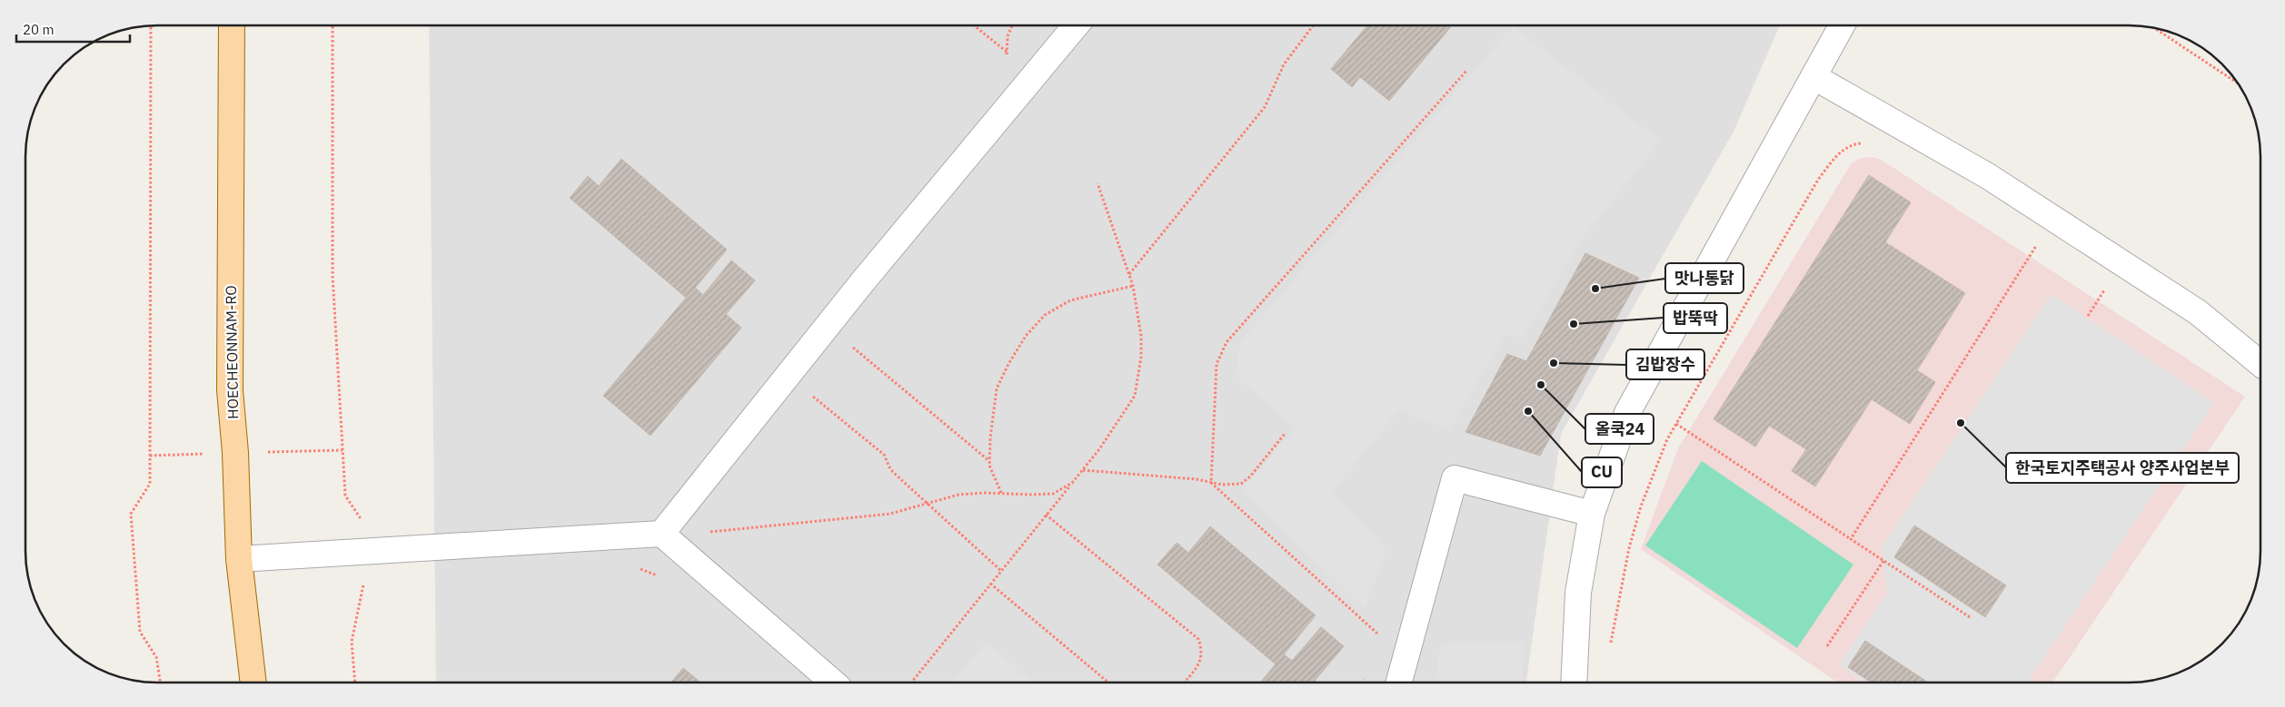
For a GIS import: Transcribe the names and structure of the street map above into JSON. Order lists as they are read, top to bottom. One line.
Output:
{"streets":{"main road":["HOECHEONNAM-RO"]},"places":["맛나통닭","밥뚝딱","김밥장수","올쿡24","CU","한국토지주택공사 양주사업본부"],"scale_bar":"20 m"}
